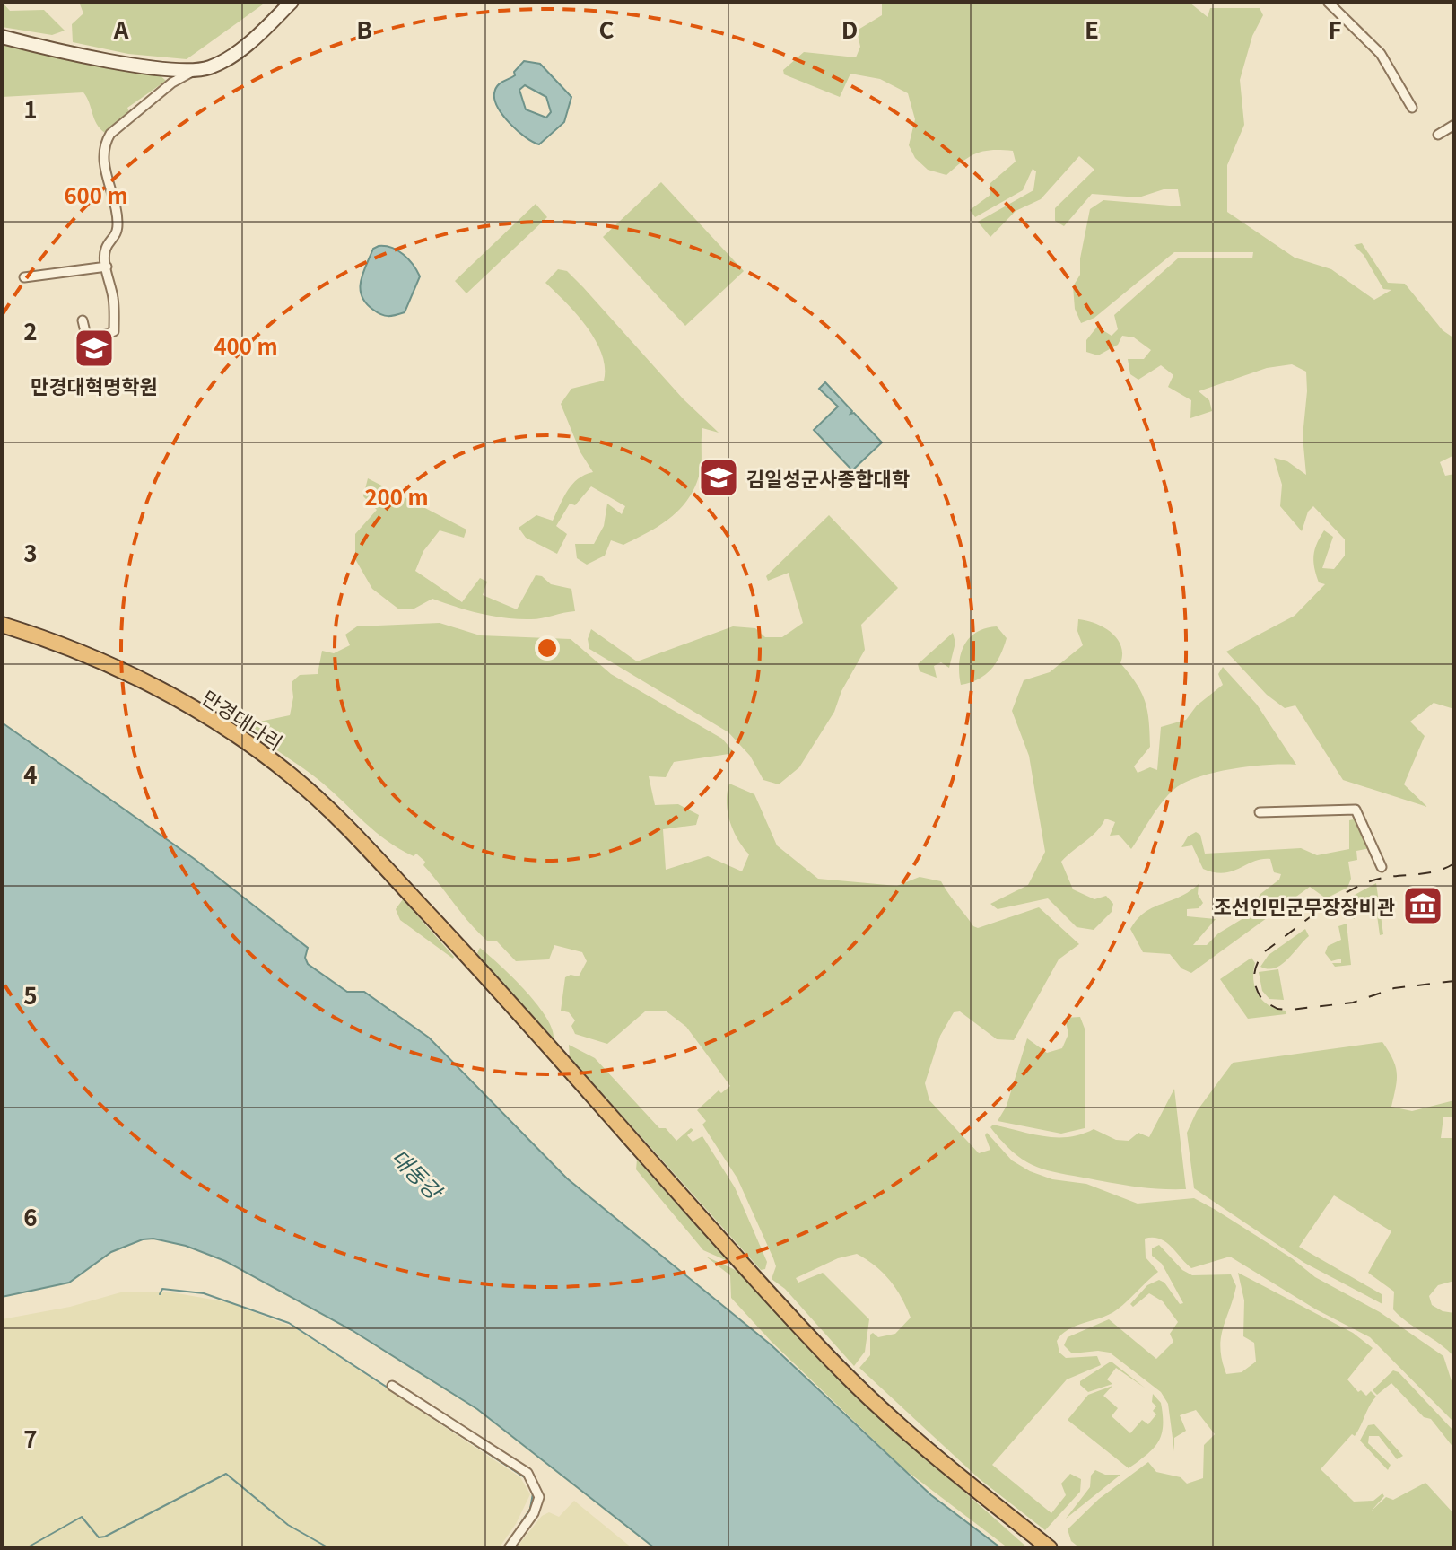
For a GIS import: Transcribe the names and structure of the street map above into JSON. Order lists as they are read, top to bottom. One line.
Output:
{"streets":{"highway":["만경대다리"]},"water":["대동강"],"places":{"school or university":["만경대혁명학원","김일성군사종합대학"],"museum":["조선인민군무장장비관"]},"grid":{"columns":["A","B","C","D","E","F"],"rows":["1","2","3","4","5","6","7"]},"rings":["600 m","400 m","200 m"]}
